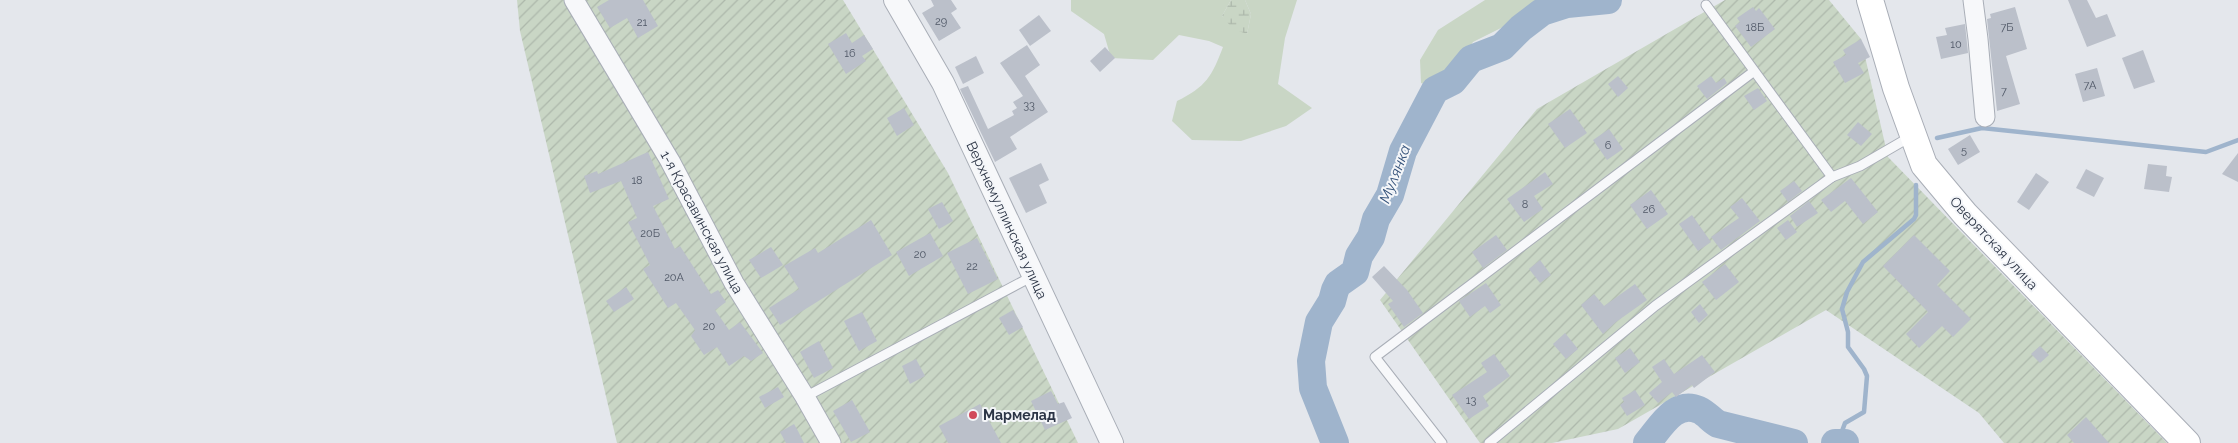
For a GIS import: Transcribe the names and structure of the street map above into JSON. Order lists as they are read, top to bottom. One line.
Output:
{"streets":{"main road":["Оверятская улица"],"street":["Верхнемуллинская улица","1-я Красавинская улица"]},"water":["Мулянка"],"places":["Мармелад"],"house_numbers":["29","21","18Б","7Б","10","16","7А","7","33","6","5","18","8","26","20Б","20","22","20А","20","13"]}
